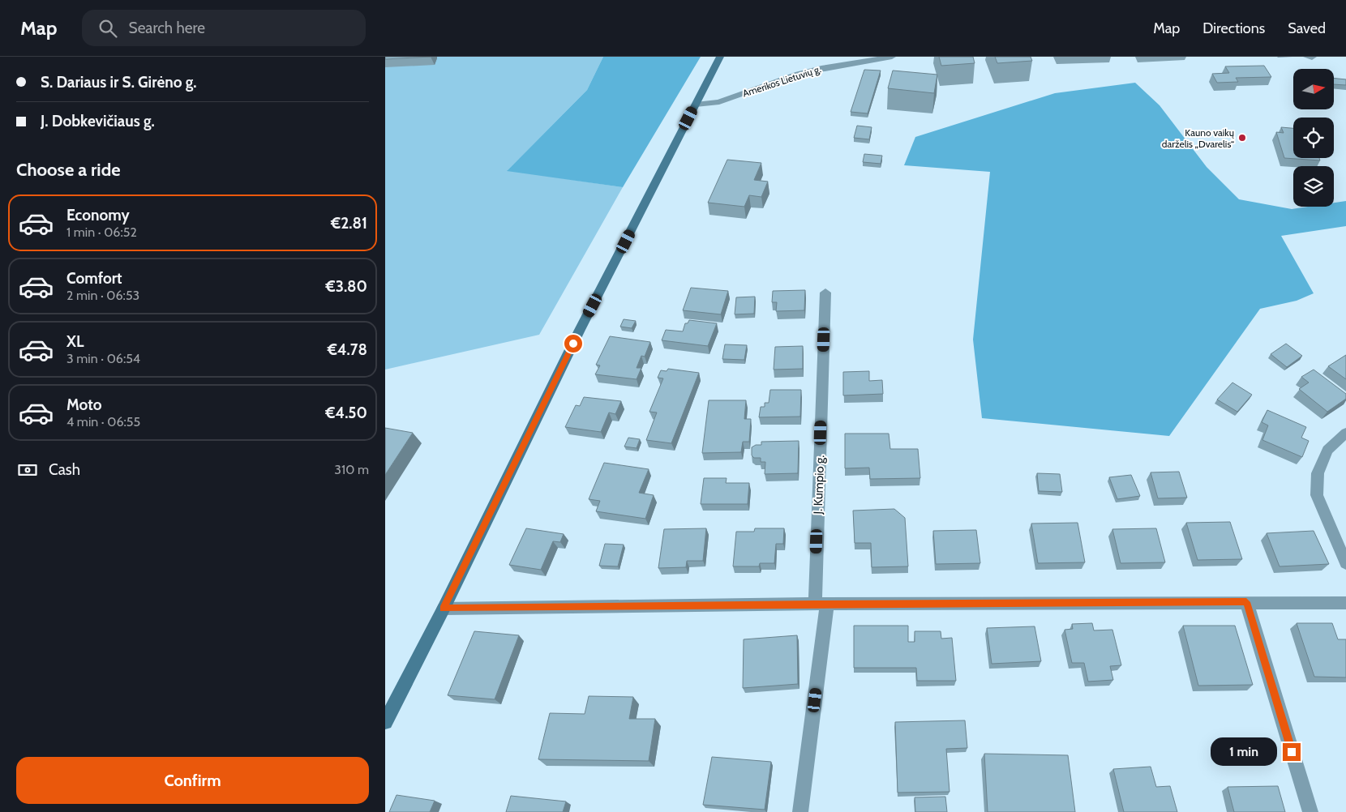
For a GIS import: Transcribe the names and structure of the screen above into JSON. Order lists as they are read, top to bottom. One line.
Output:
{"streets":{"street":["Amerikos Lietuvių g.","J. Kumpio g."]},"places":["Kauno vaikų darželis „Dvarelis“"],"north":"right","page":{"header":"Map","search":"Search here","nav":["Map","Directions","Saved"],"banner":["S. Dariaus ir S. Girėno g.","J. Dobkevičiaus g."],"heading":"Choose a ride","list":[{"name":"Economy","note":"1 min · 06:52","value":"€2.81"},{"name":"Comfort","note":"2 min · 06:53","value":"€3.80"},{"name":"XL","note":"3 min · 06:54","value":"€4.78"},{"name":"Moto","note":"4 min · 06:55","value":"€4.50"}],"pay":["Cash","310 m"],"bubble":"1 min","buttons":"Confirm"}}
